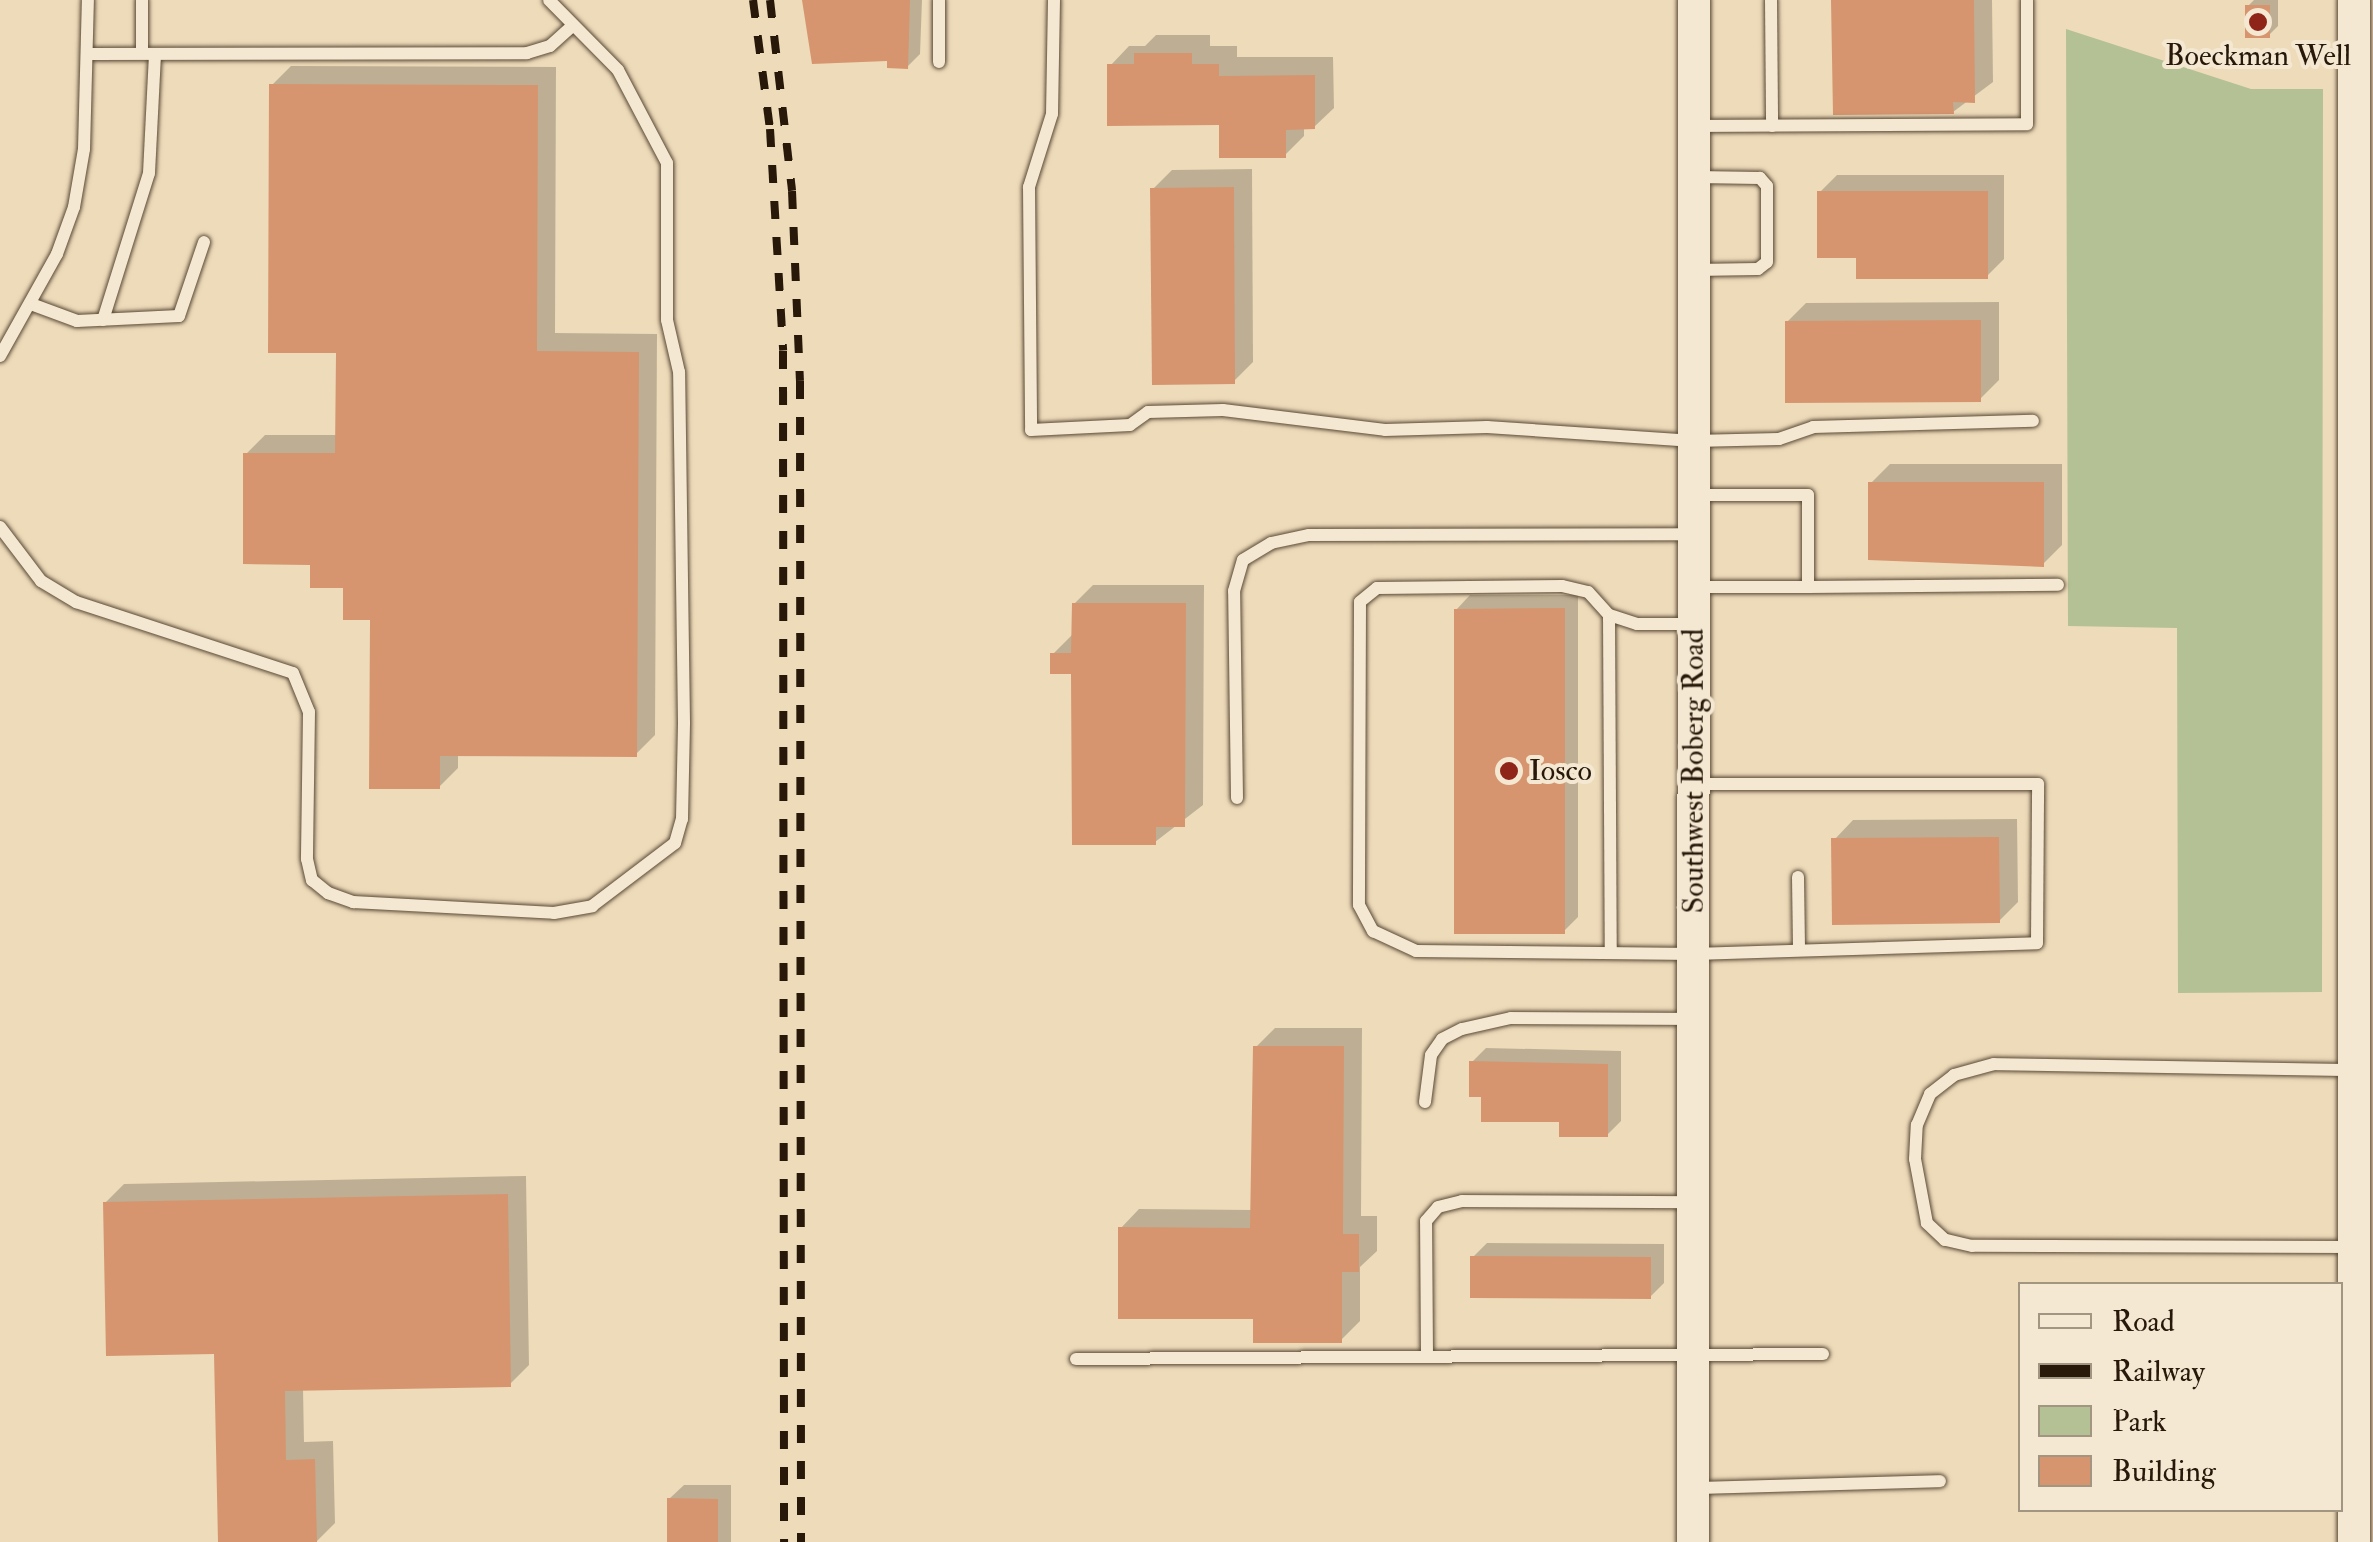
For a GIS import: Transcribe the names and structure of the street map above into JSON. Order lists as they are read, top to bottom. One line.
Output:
{"streets":{"street":["Southwest Boberg Road"]},"places":["Boeckman Well","Iosco"],"legend":["Road","Railway","Park","Building"]}
